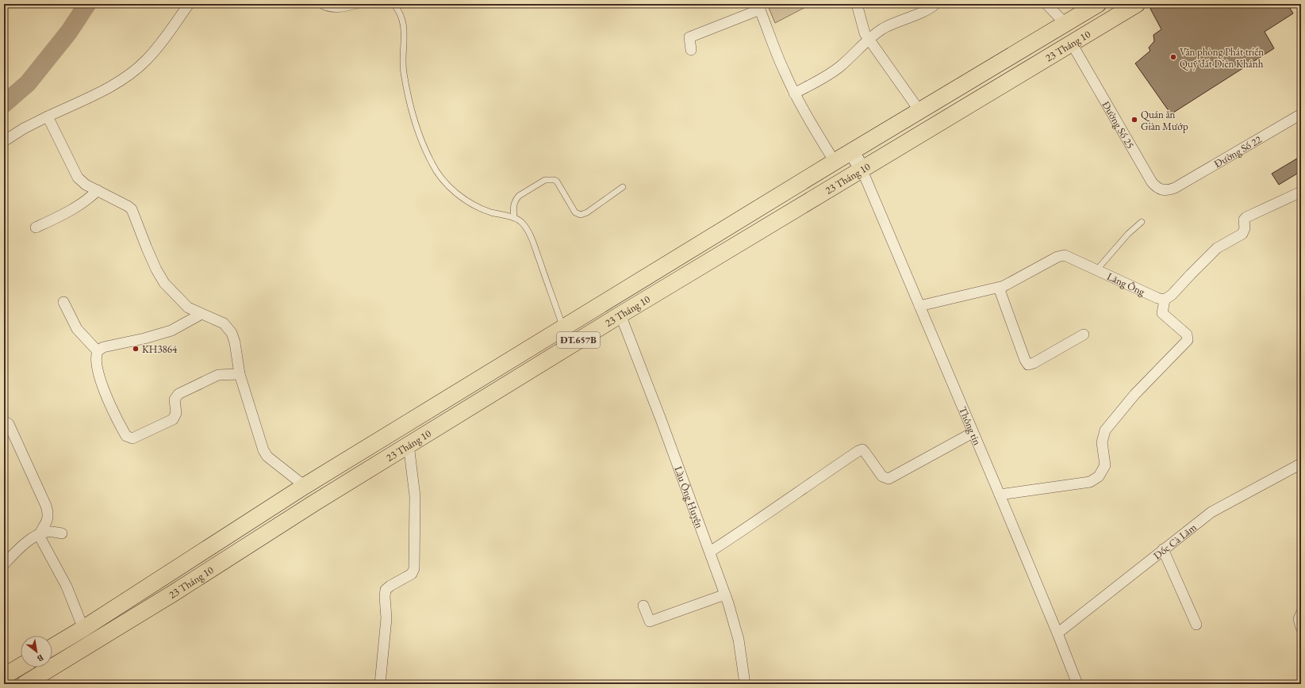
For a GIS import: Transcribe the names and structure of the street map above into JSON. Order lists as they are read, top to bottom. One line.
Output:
{"streets":{"main road":["23 Tháng 10","ĐT.657B"],"street":["Đường Số 25","Đường Số 22","Lăng Ông","Thông tin","Lầu Ông Huyện","Dốc Cà Lăm"]},"crossings":[["23 Tháng 10","Đường Số 25"],["23 Tháng 10","Thông tin"],["23 Tháng 10","Lầu Ông Huyện"],["Đường Số 25","Đường Số 22"],["Lăng Ông","Thông tin"],["Thông tin","Dốc Cà Lăm"]],"places":["Văn phòng Phát triển Quỹ đất Diên Khánh","Quán ăn Giàn Mướp","KH3864"],"north":"bottom right"}
